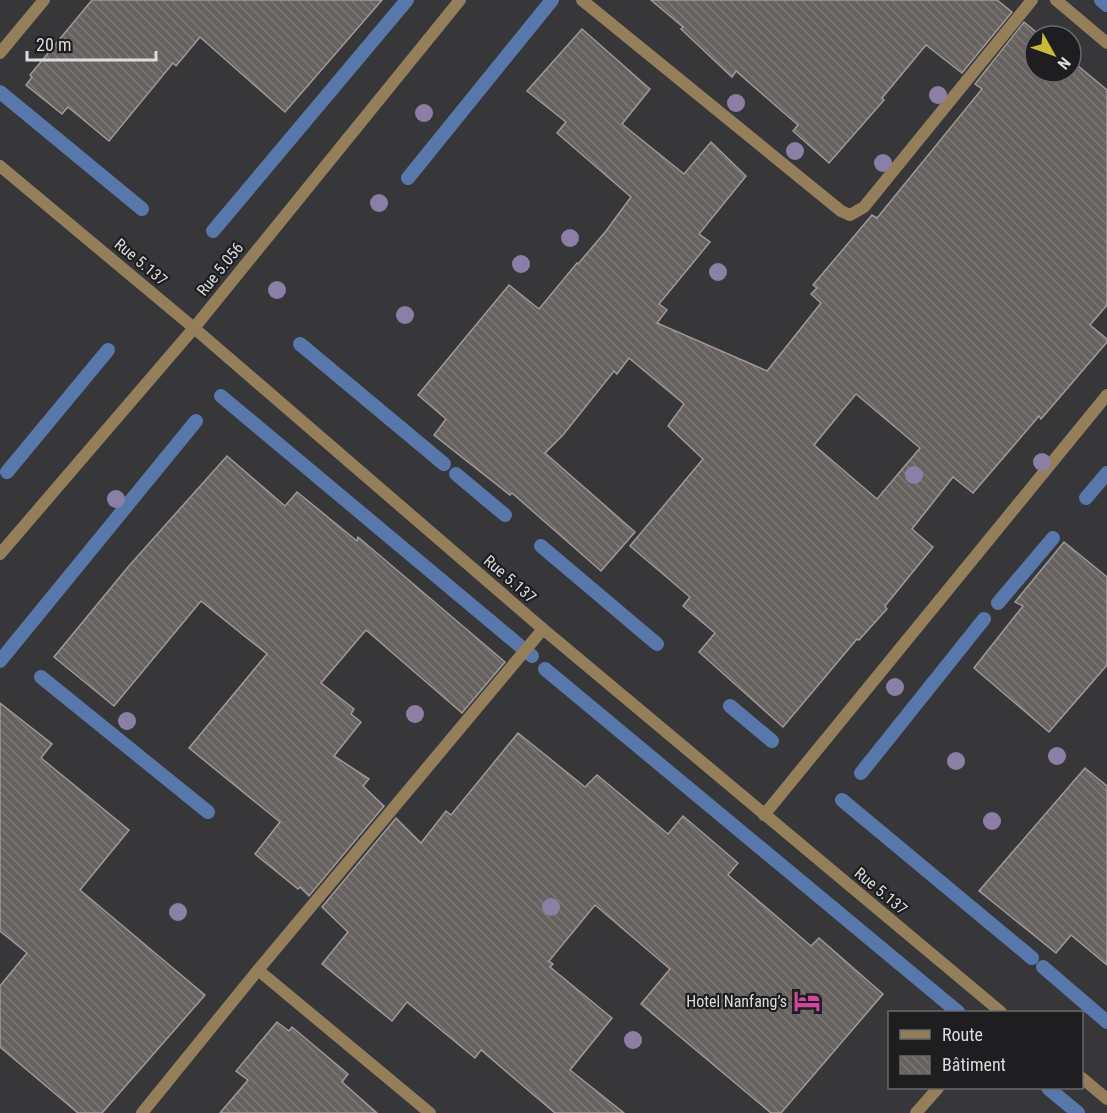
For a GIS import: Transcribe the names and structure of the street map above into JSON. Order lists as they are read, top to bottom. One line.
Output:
{"streets":{"street":["Rue 5.137","Rue 5.056"]},"crossings":[["Rue 5.137","Rue 5.056"]],"places":{"hotel":["Hotel Nanfang’s"]},"legend":["Route","Bâtiment"],"scale_bar":"20 m","north":"bottom right"}
